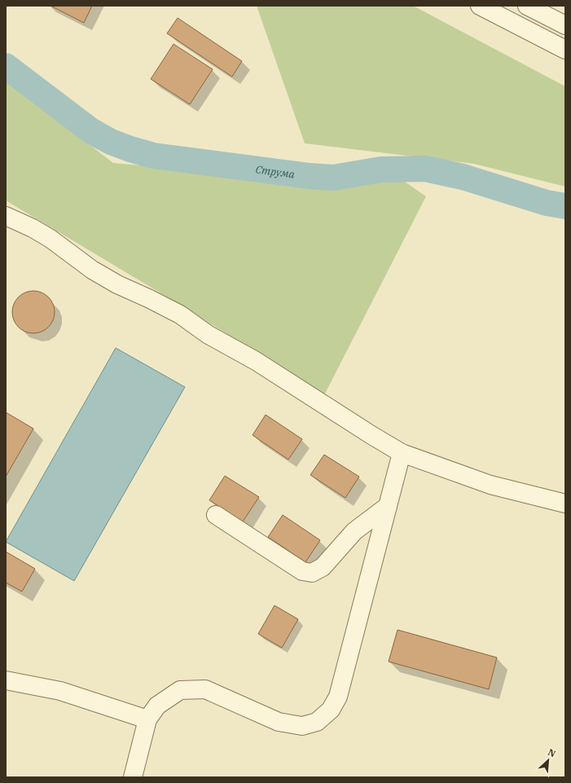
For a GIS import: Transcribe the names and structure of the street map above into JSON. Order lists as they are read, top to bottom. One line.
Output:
{"water":["Струма"],"north":"top right"}
